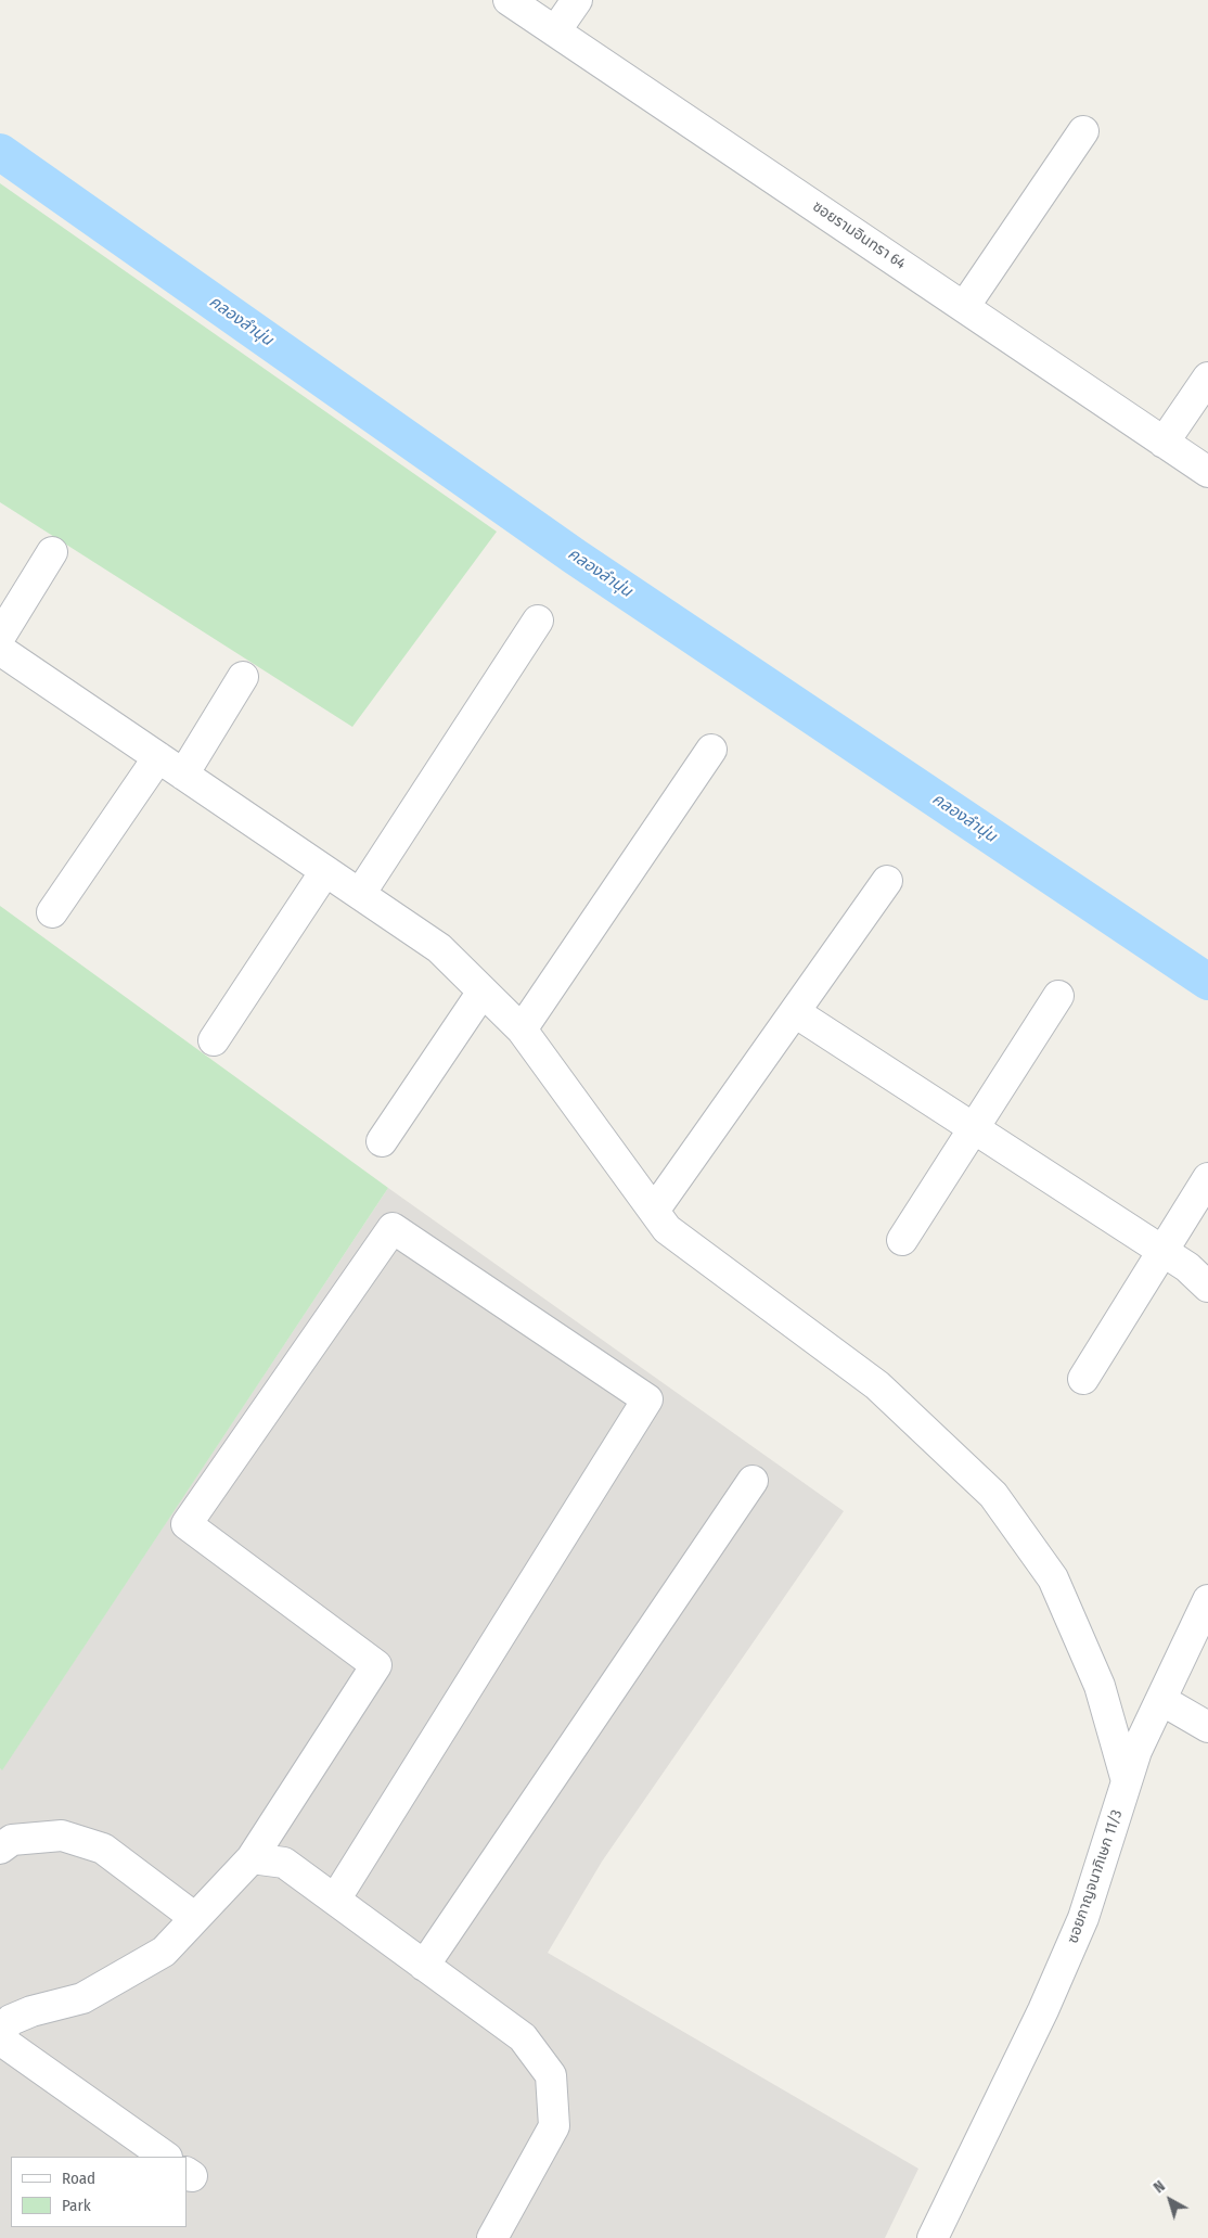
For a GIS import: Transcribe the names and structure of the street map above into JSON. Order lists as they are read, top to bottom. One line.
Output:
{"streets":{"street":["ซอยรามอินทรา 64","ซอยกาญจนาภิเษก 11/3"]},"water":["คลองลำนุ่น"],"legend":["Road","Park"],"north":"top left"}
